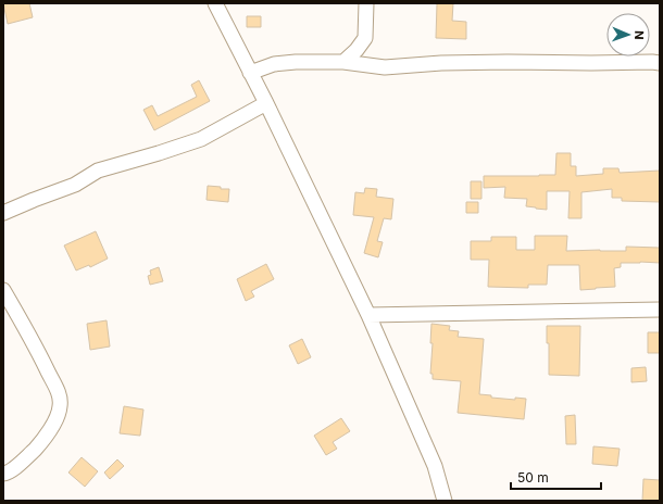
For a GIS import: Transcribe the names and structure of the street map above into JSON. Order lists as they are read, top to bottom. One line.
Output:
{"scale_bar":"50 m","north":"right"}
